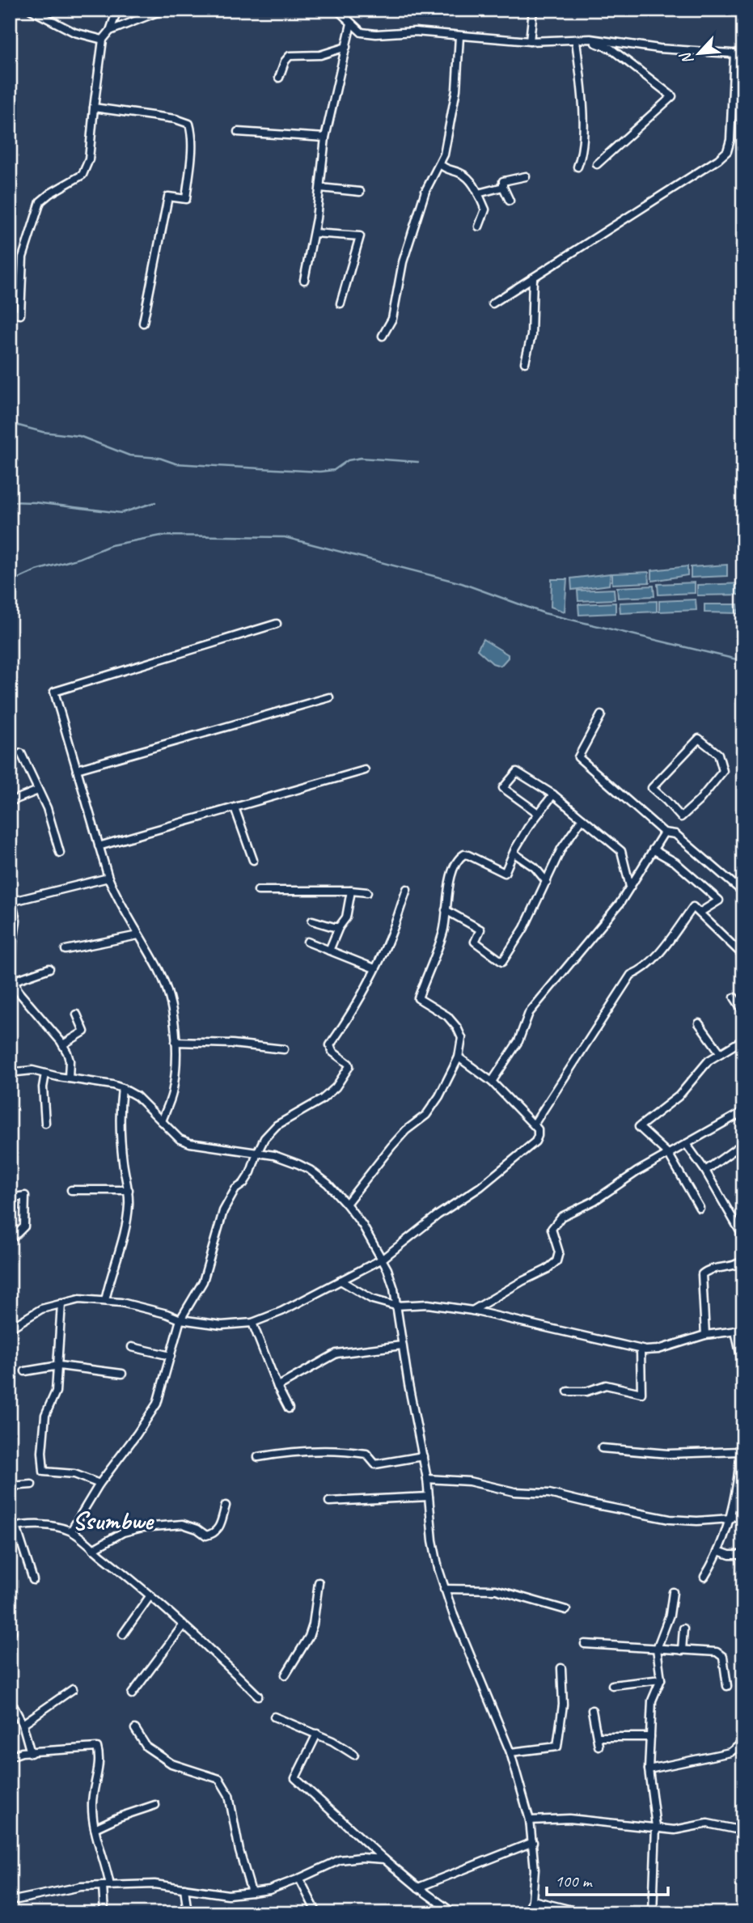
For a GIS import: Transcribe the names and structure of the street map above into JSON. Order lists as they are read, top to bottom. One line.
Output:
{"districts":["Ssumbwe"],"scale_bar":"100 m","north":"bottom left"}
